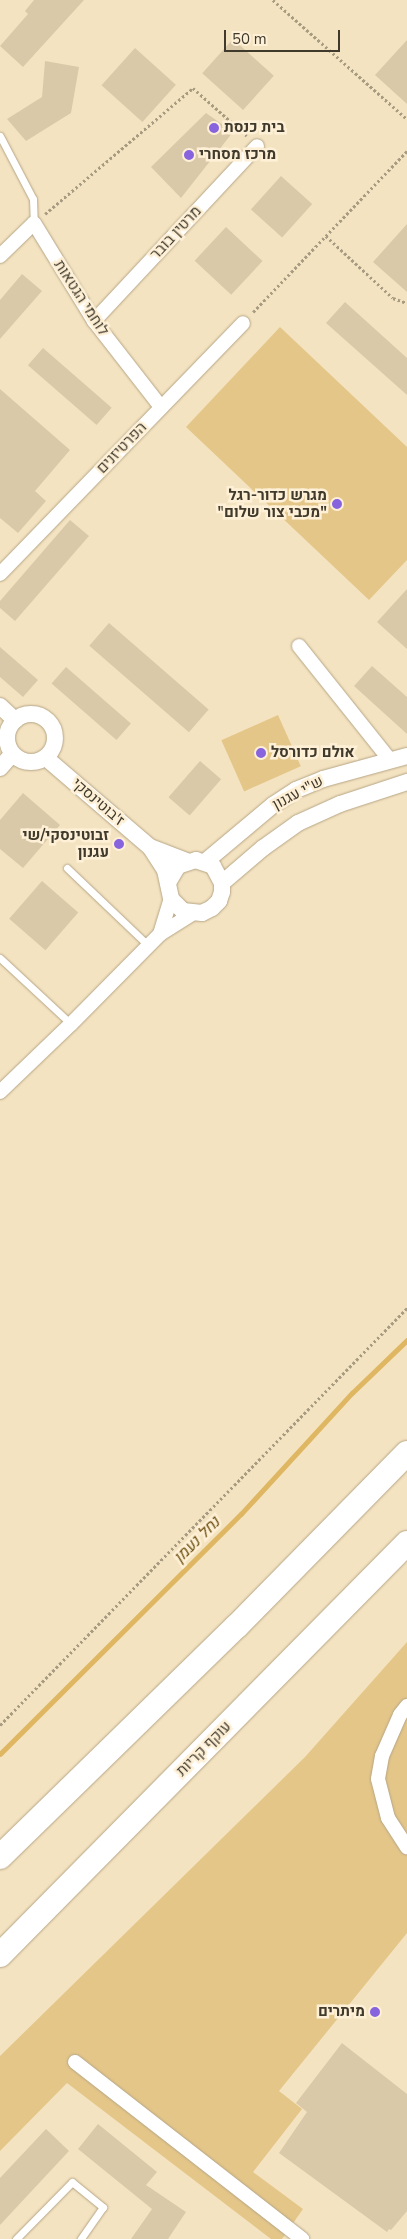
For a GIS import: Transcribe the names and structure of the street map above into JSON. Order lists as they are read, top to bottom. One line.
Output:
{"streets":{"highway":["עוקף קריות"],"street":["מרטין בובר","לוחמי הגטאות","הפרטיזנים","ש\"י עגנון","ז'בוטינסקי"]},"crossings":[["מרטין בובר","לוחמי הגטאות"],["לוחמי הגטאות","הפרטיזנים"],["ש\"י עגנון","ז'בוטינסקי"]],"water":["נחל נעמן"],"places":["בית כנסת","מרכז מסחרי","מגרש כדור-רגל \"מכבי צור שלום\"","אולם כדורסל","זבוטינסקי/שי עגנון","מיתרים"],"scale_bar":"50 m"}
